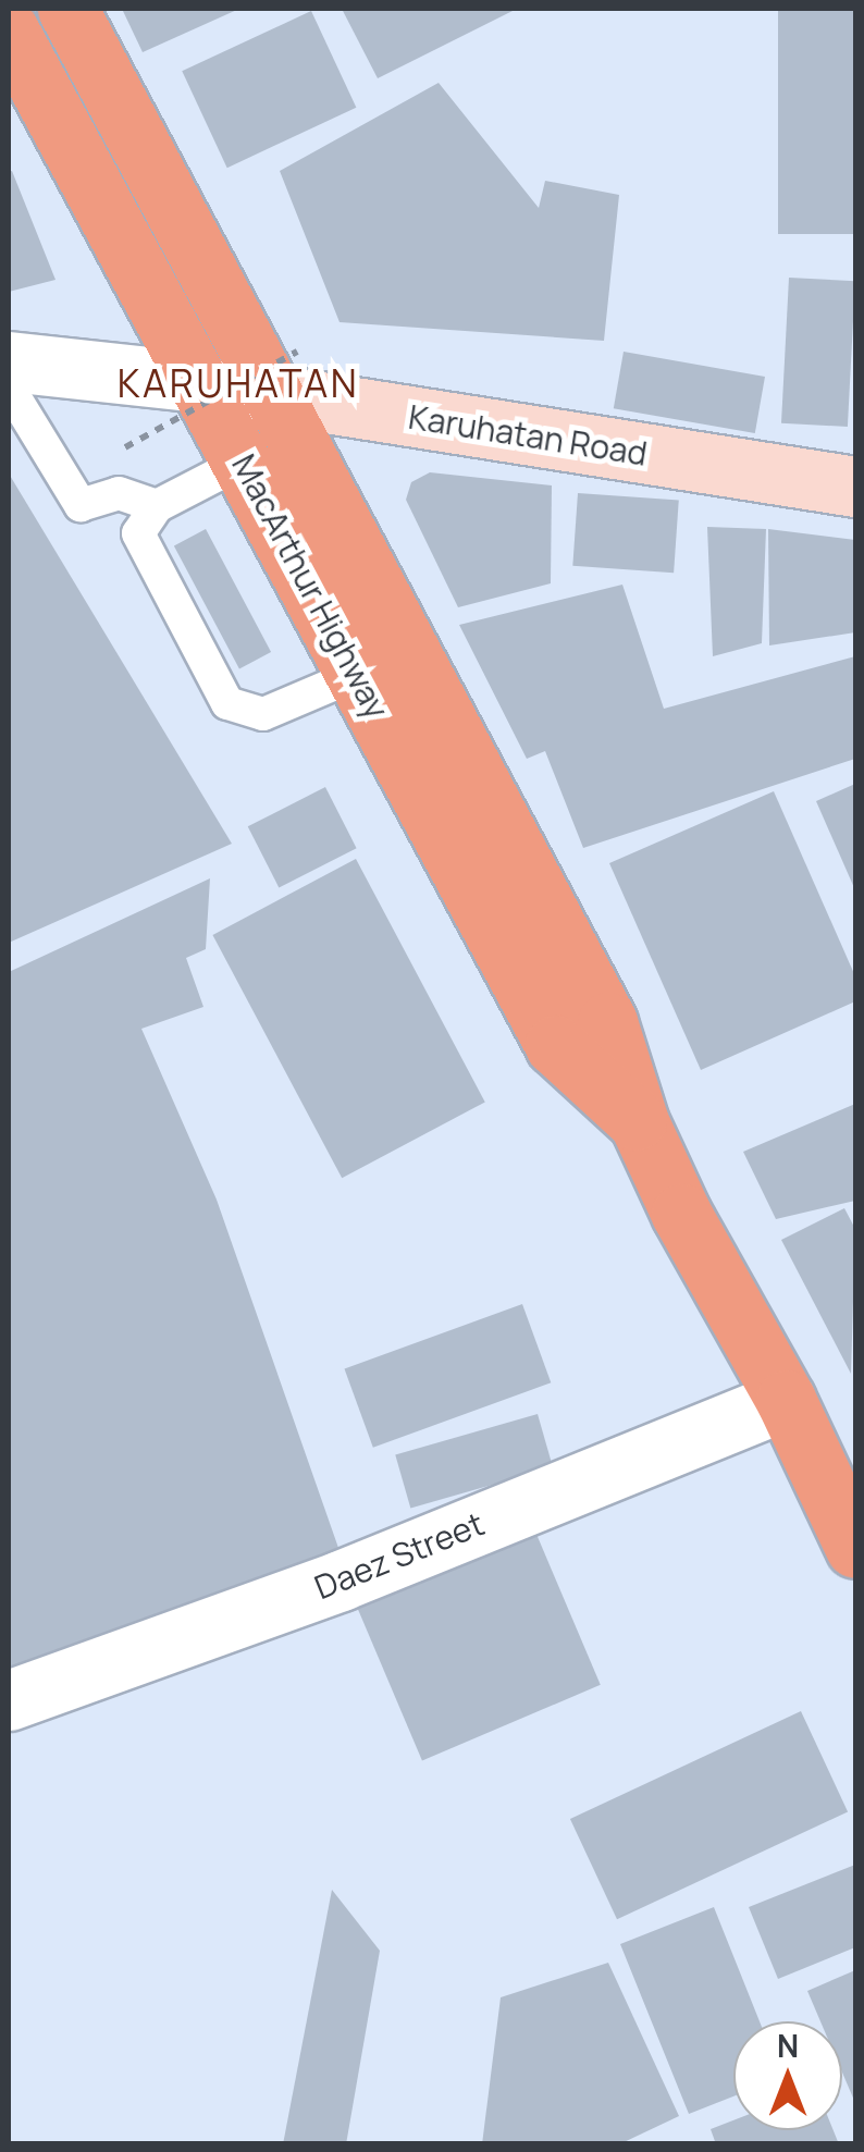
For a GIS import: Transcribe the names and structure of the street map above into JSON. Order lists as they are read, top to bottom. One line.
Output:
{"streets":{"highway":["MacArthur Highway"],"main road":["Karuhatan Road"],"street":["Daez Street"]},"crossings":[["Karuhatan Road","MacArthur Highway"],["MacArthur Highway","Daez Street"]],"districts":["KARUHATAN"],"north":"top"}
